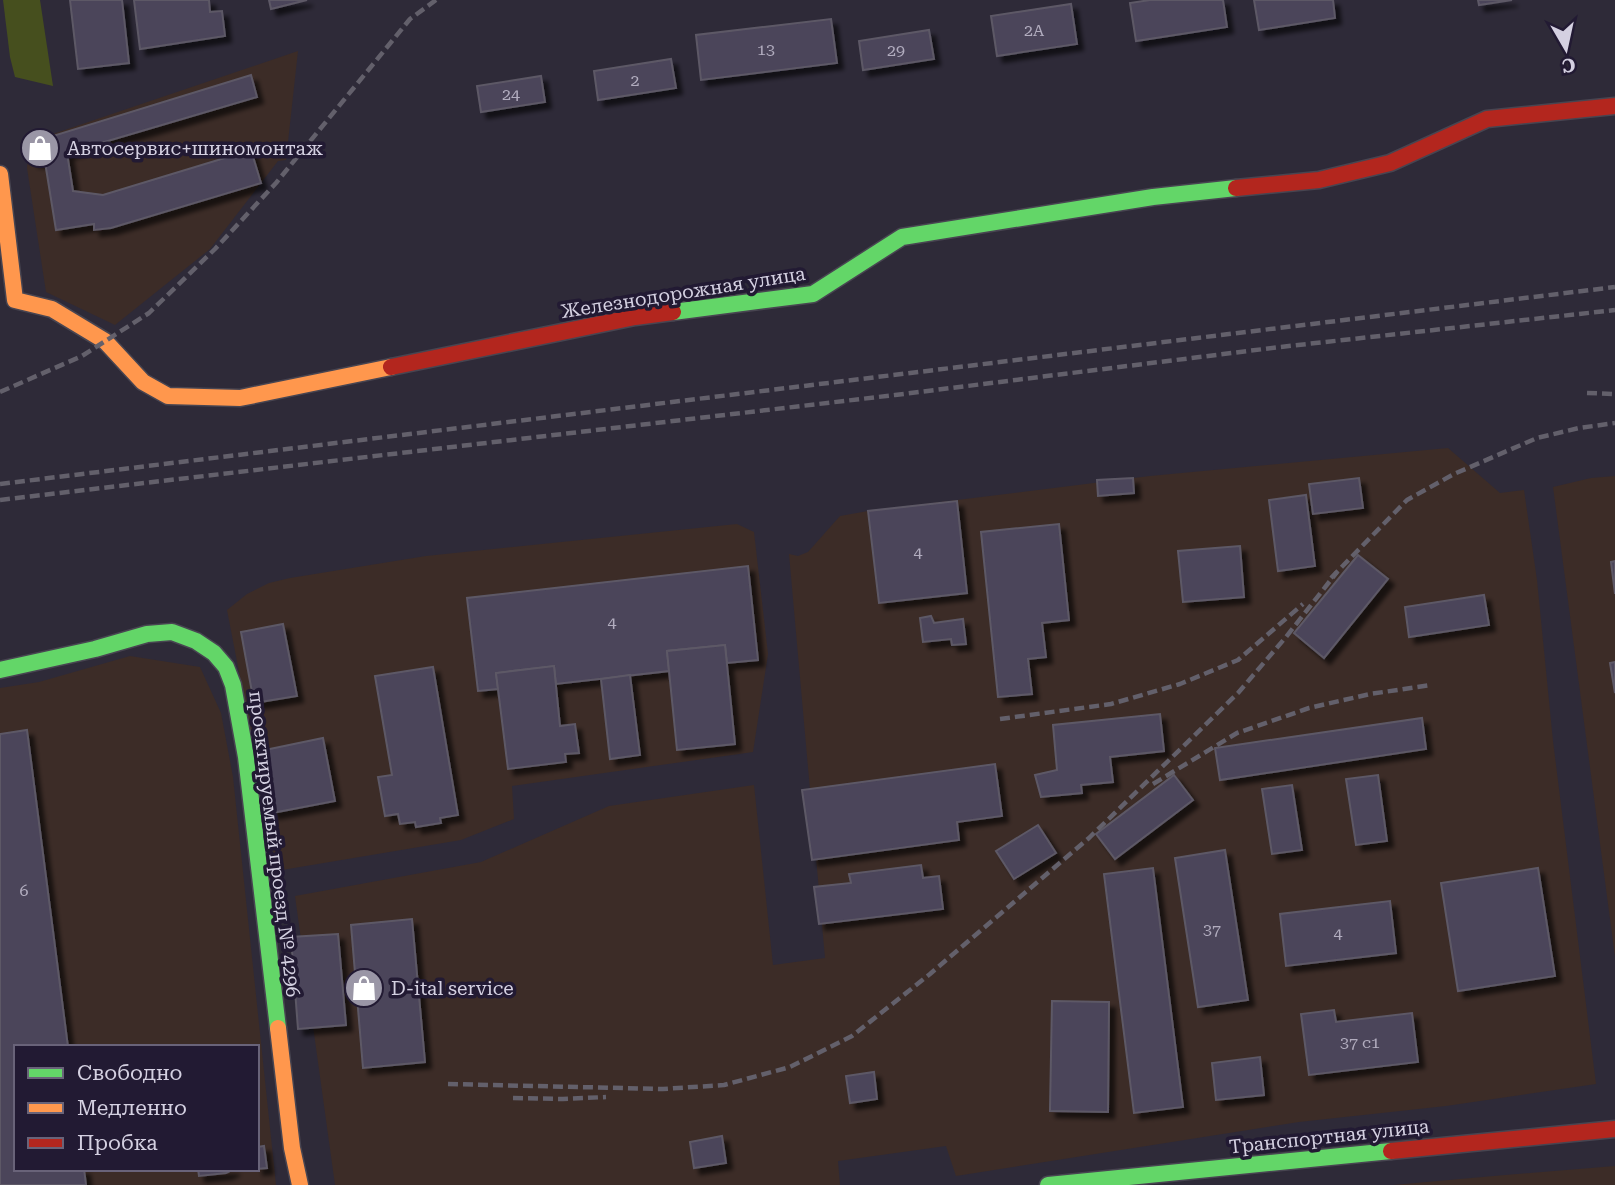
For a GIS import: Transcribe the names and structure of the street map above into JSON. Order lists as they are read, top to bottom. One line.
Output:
{"streets":{"street":["Железнодорожная улица","проектируемый проезд № 4296","Транспортная улица"]},"places":{"shop":["Автосервис+шиномонтаж","D-ital service"]},"house_numbers":["2А","13","29","2","24","4","4","6","37","4","37 с1"],"legend":["Свободно","Медленно","Пробка"],"north":"bottom"}
